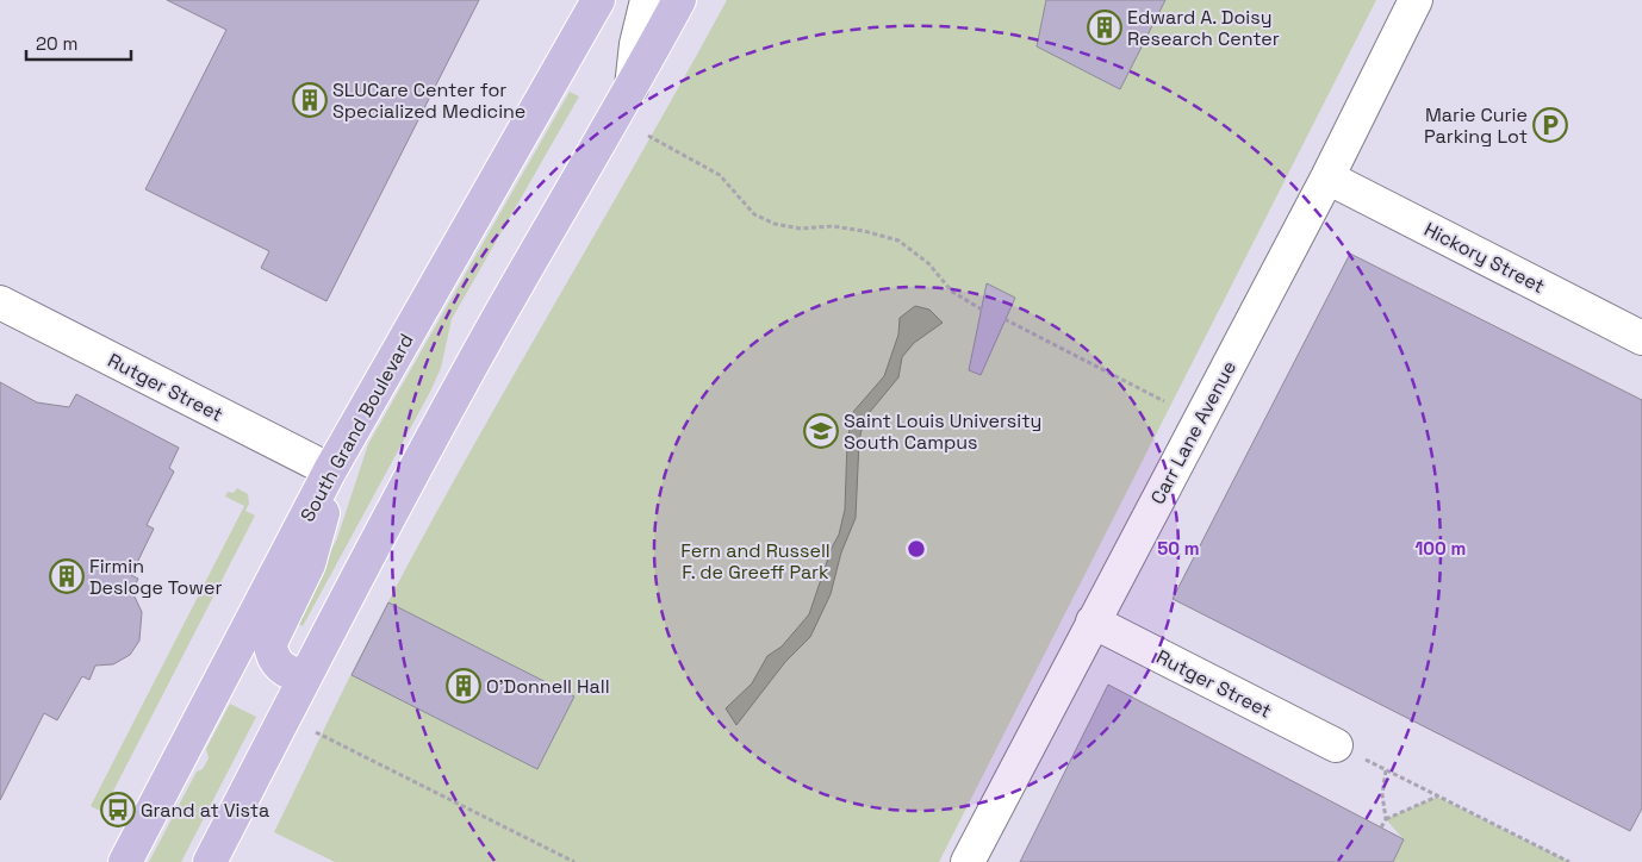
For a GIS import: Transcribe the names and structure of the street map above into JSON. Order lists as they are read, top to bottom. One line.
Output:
{"streets":{"main road":["South Grand Boulevard"],"street":["Hickory Street","Rutger Street","Carr Lane Avenue"]},"crossings":[["Hickory Street","Carr Lane Avenue"],["Rutger Street","South Grand Boulevard"],["Rutger Street","Carr Lane Avenue"]],"parks":["Fern and Russell F. de Greeff Park"],"places":{"building":["Edward A. Doisy Research Center","SLUCare Center for Specialized Medicine","Firmin Desloge Tower","O'Donnell Hall"],"parking":["Marie Curie Parking Lot"],"school or university":["Saint Louis University South Campus"],"bus stop":["Grand at Vista"]},"scale_bar":"20 m","rings":["50 m","100 m"]}
